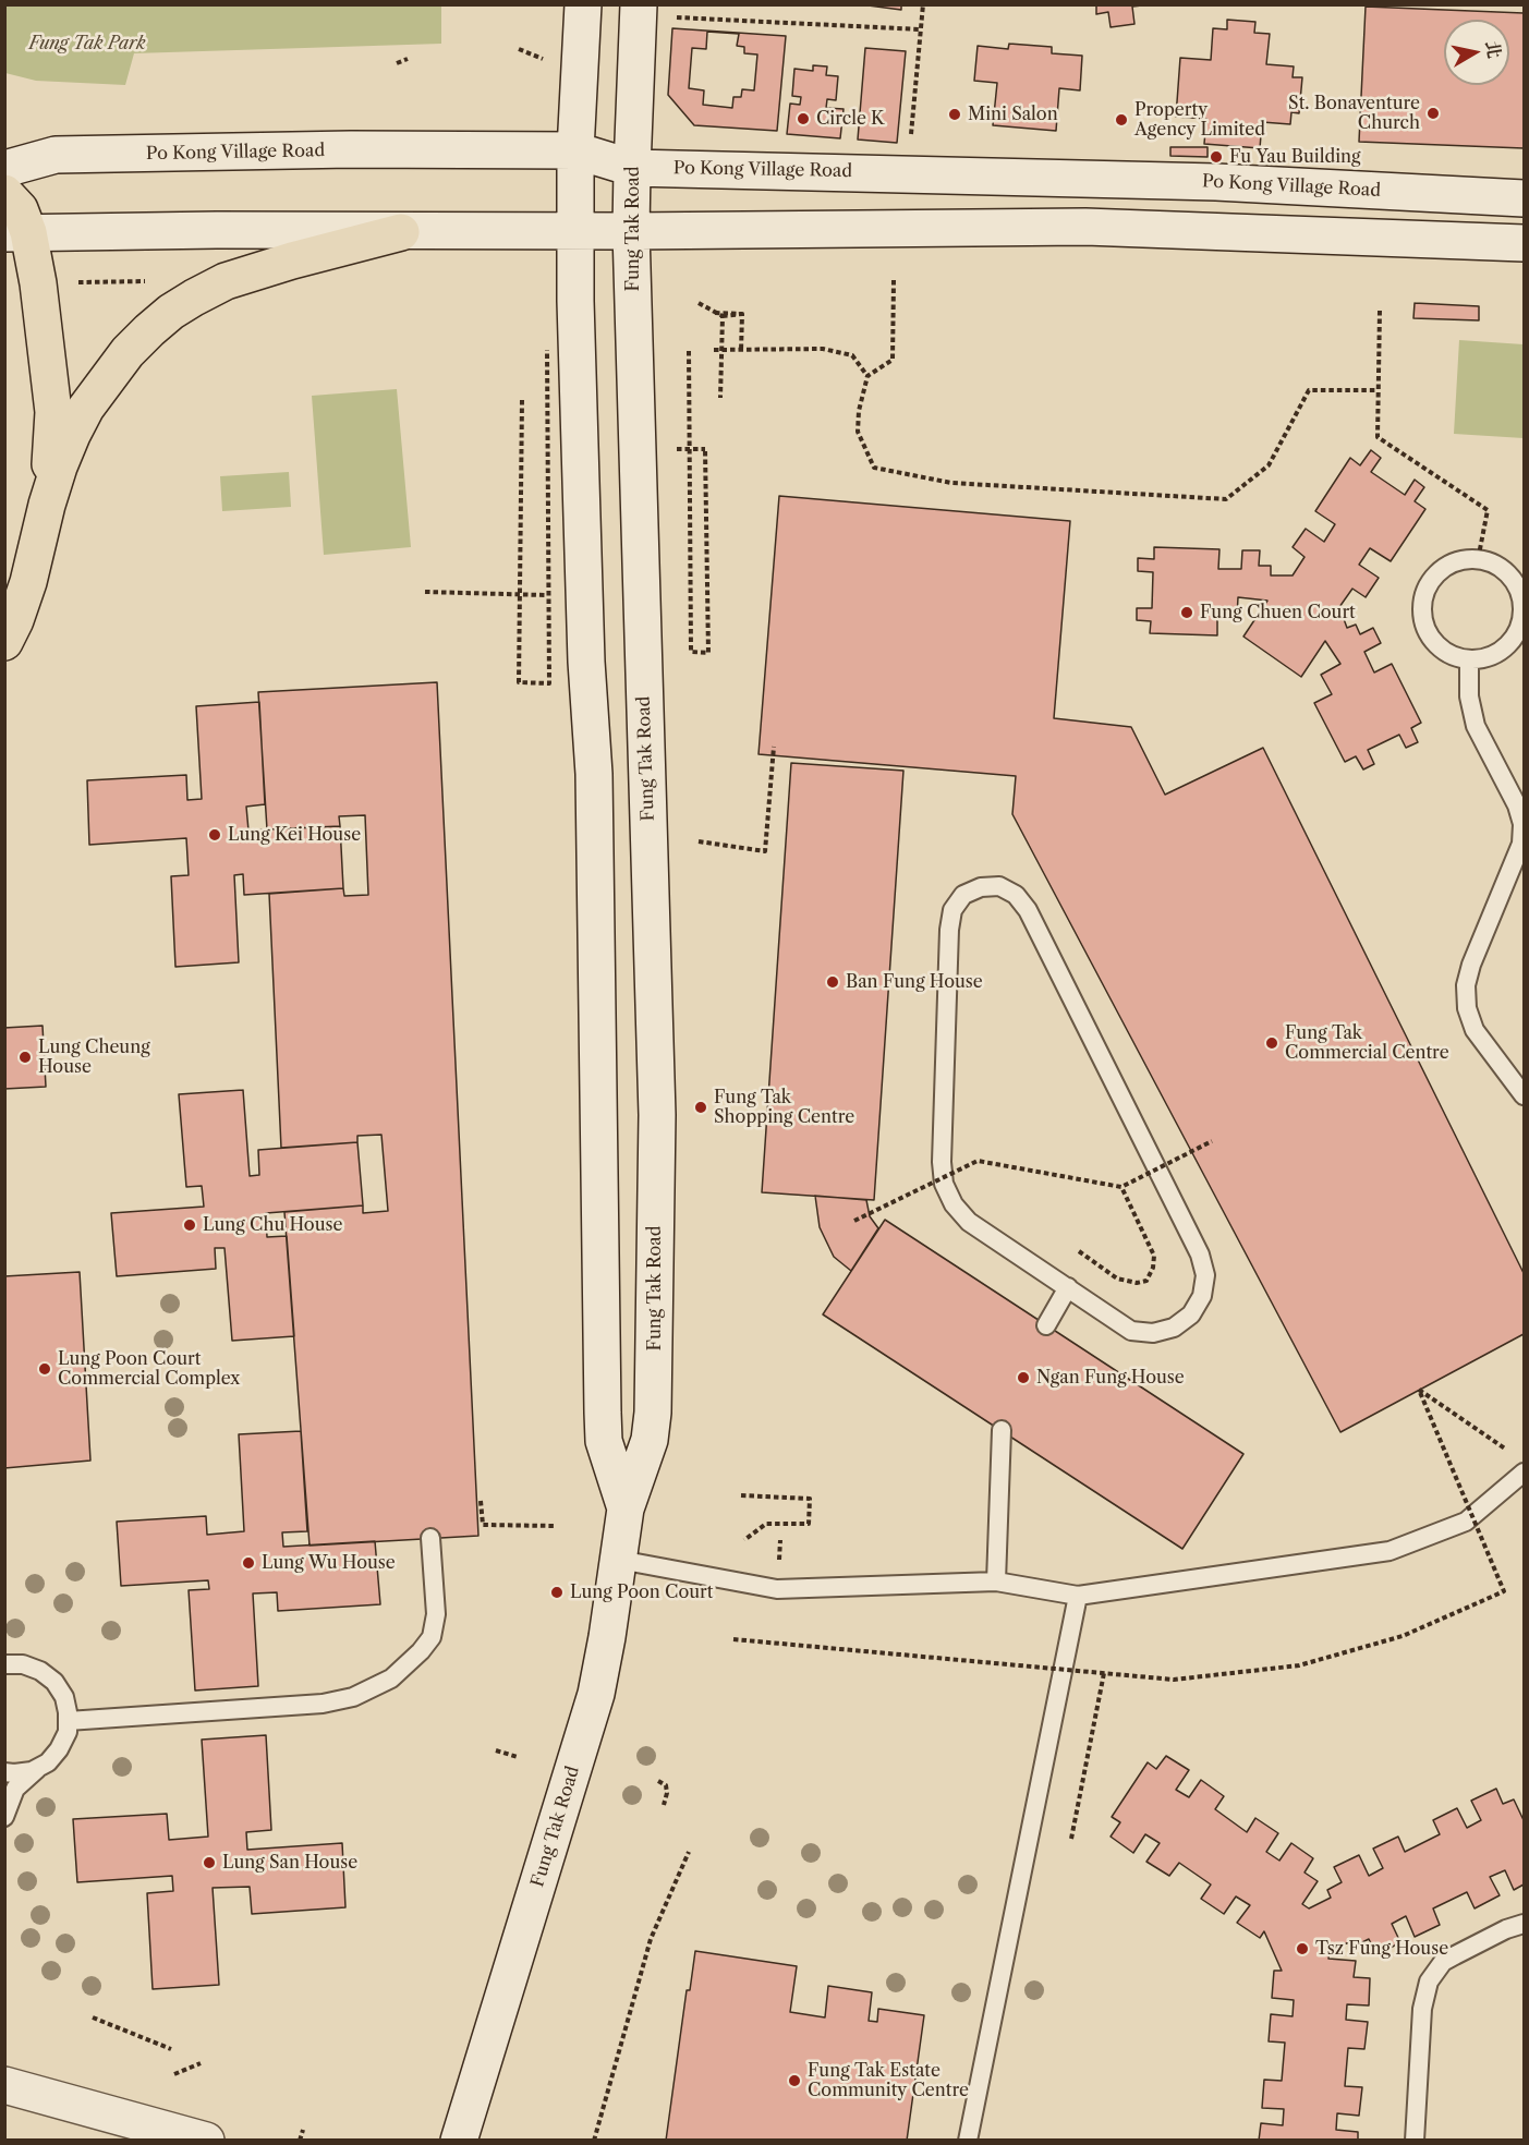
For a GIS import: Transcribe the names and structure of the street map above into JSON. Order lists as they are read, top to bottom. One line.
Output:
{"streets":{"main road":["Po Kong Village Road","Fung Tak Road"]},"crossings":[["Po Kong Village Road","Fung Tak Road"]],"parks":["Fung Tak Park"],"places":["St. Bonaventure Church","Mini Salon","Circle K","Property Agency Limited","Fu Yau Building","Fung Chuen Court","Lung Kei House","Ban Fung House","Fung Tak Commercial Centre","Lung Cheung House","Fung Tak Shopping Centre","Lung Chu House","Lung Poon Court Commercial Complex","Ngan Fung House","Lung Wu House","Lung Poon Court","Lung San House","Tsz Fung House","Fung Tak Estate Community Centre"],"north":"right"}
